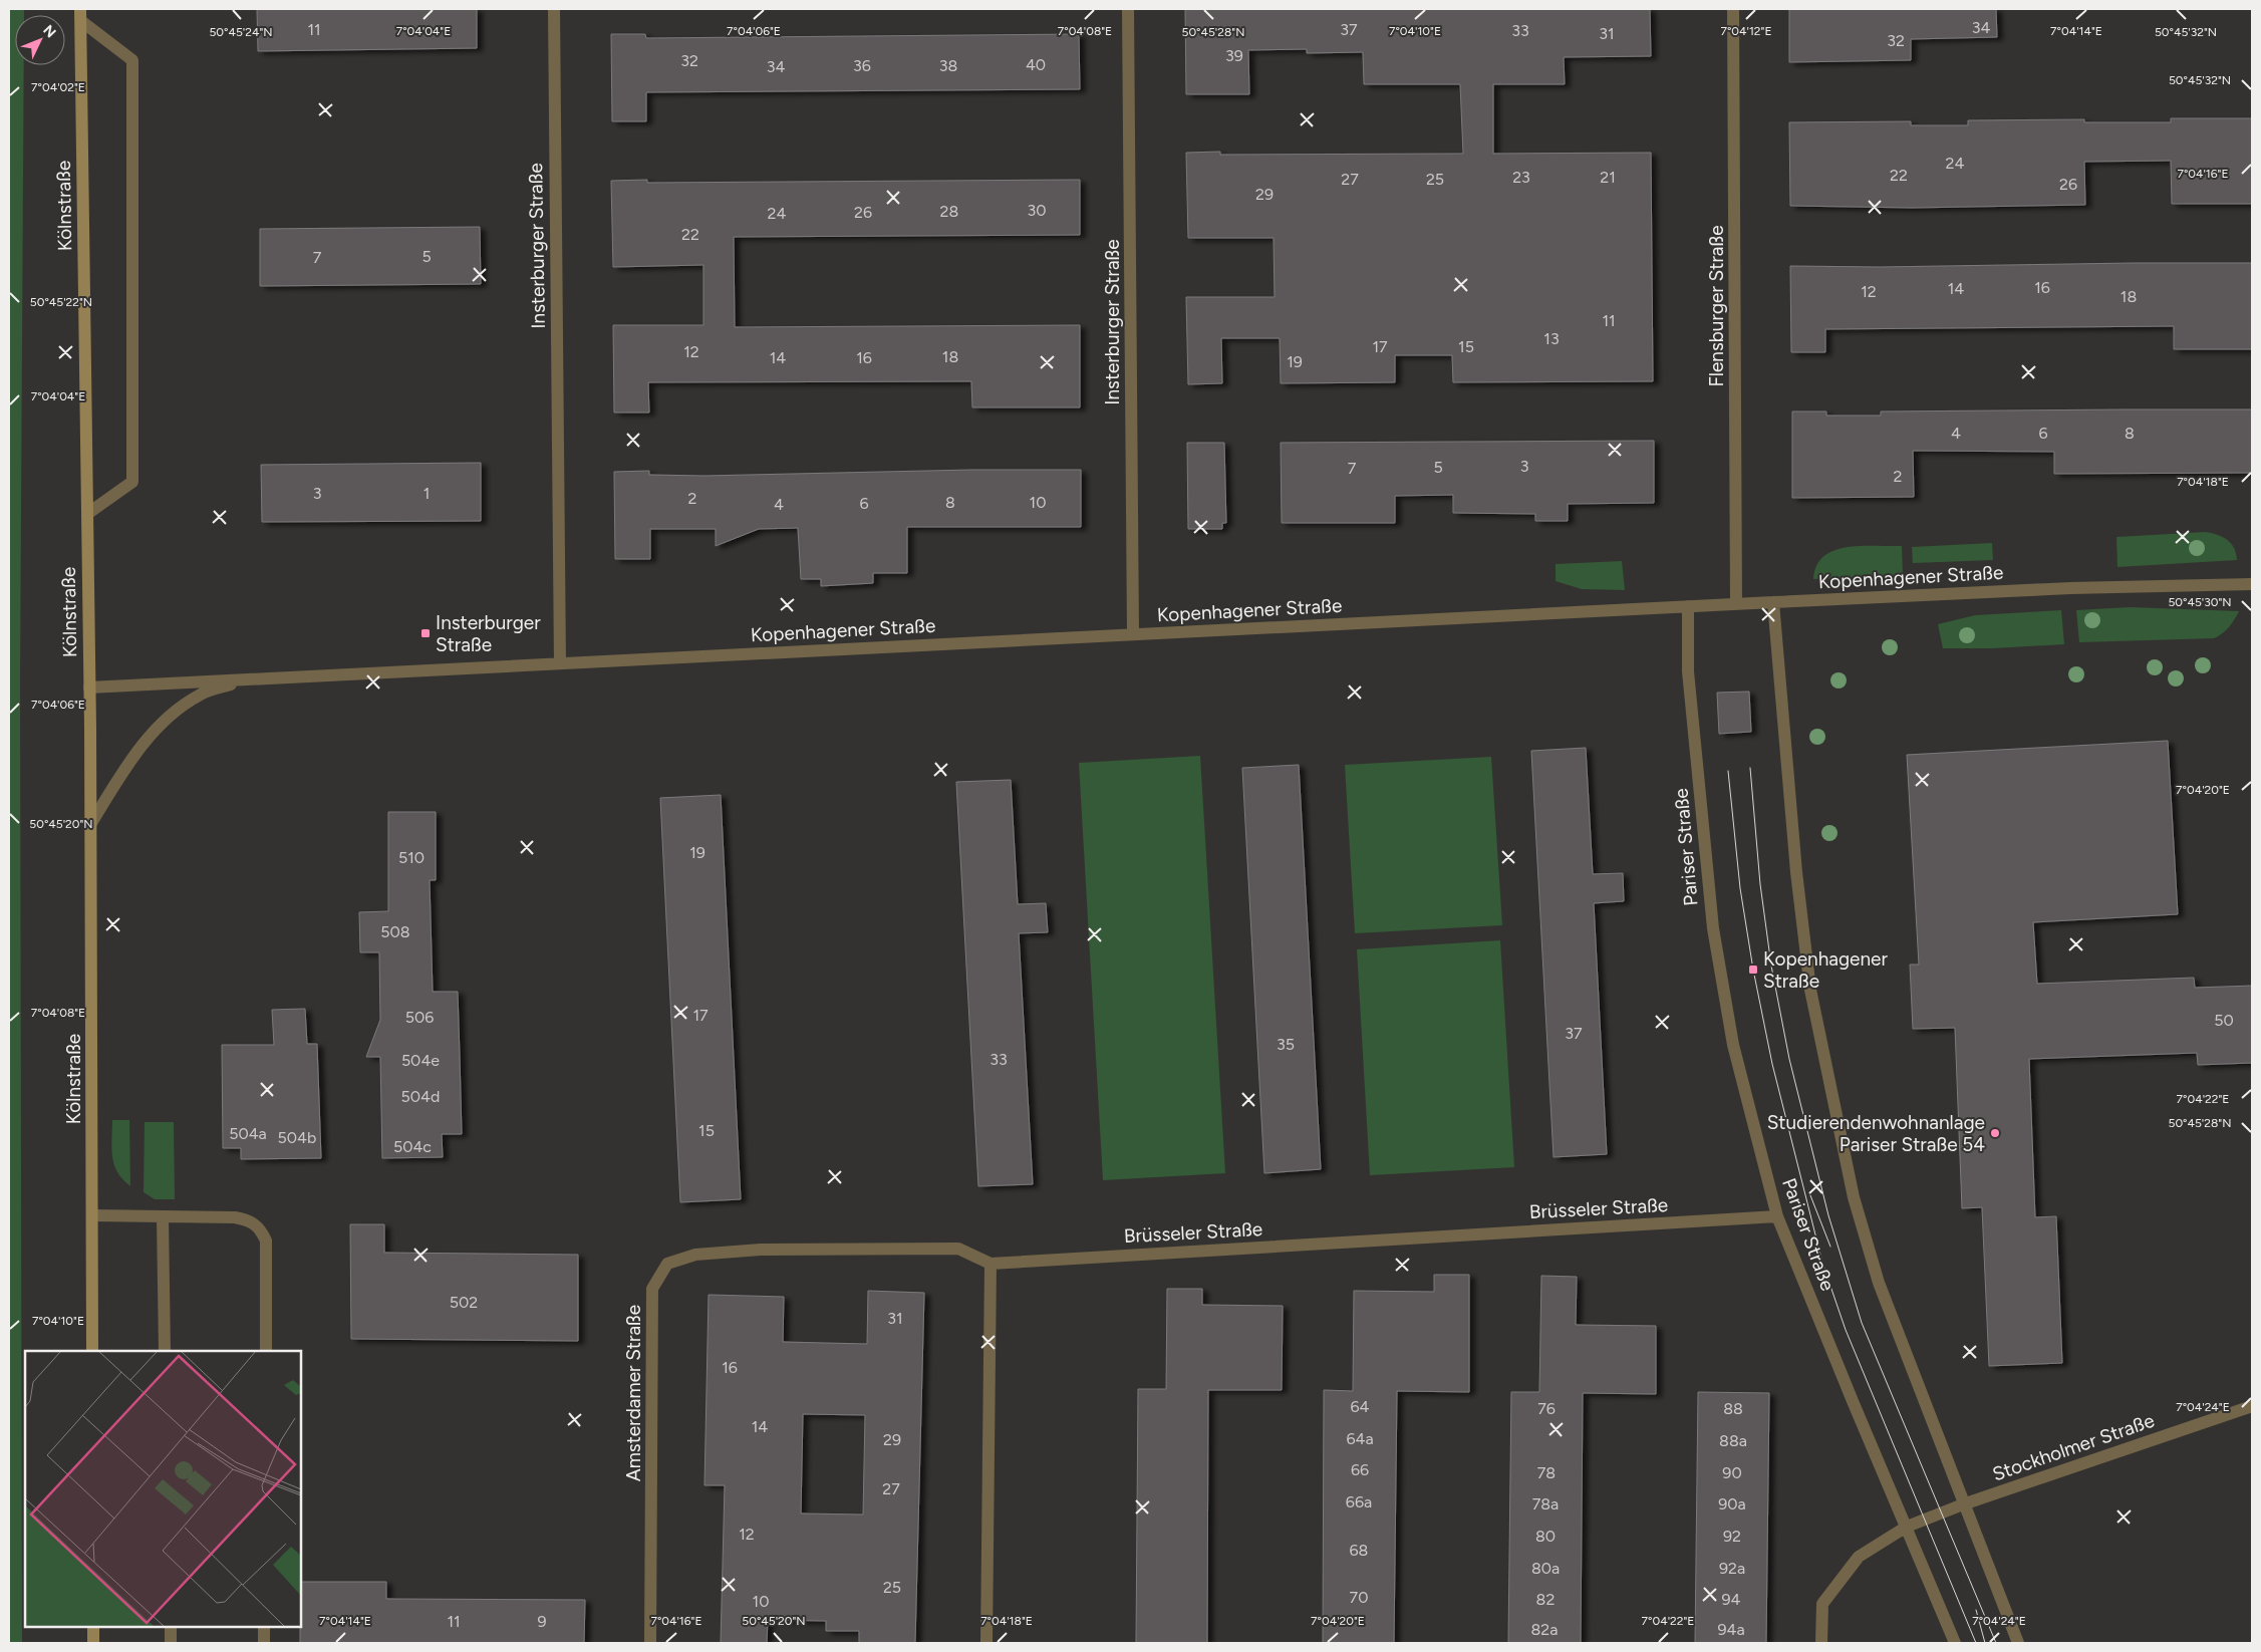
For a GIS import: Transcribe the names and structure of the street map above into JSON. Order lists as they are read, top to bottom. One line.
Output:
{"streets":{"main road":["Kölnstraße"],"street":["Insterburger Straße","Flensburger Straße","Kopenhagener Straße","Pariser Straße","Brüsseler Straße","Amsterdamer Straße","Stockholmer Straße"]},"crossings":[["Kölnstraße","Kopenhagener Straße"],["Insterburger Straße","Kopenhagener Straße"],["Flensburger Straße","Kopenhagener Straße"],["Kopenhagener Straße","Pariser Straße"],["Pariser Straße","Brüsseler Straße"],["Pariser Straße","Stockholmer Straße"],["Brüsseler Straße","Amsterdamer Straße"]],"places":{"transit":["Insterburger Straße","Kopenhagener Straße"],"other":["Studierendenwohnanlage Pariser Straße 54"]},"house_numbers":["34","11","37","33","31","32","39","32","40","36","38","34","24","22","23","21","27","25","26","29","30","28","26","24","22","5","7","16","14","12","18","11","13","17","15","12","18","14","16","19","4","6","8","3","5","7","2","3","1","2","8","10","6","4","19","510","508","17","506","50","37","35","33","504e","504d","15","504a","504b","504c","502","31","16","64","76","88","14","64a","29","88a","66","78","90","27","66a","78a","90a","12","80","92","68","80a","92a","25","70","82","94","10","11","9","82a","94a"],"north":"top right","coordinates":["7°04'08\"E","7°04'04\"E","7°04'06\"E","7°04'10\"E","7°04'12\"E","7°04'14\"E","50°45'24\"N","50°45'28\"N","50°45'32\"N","7°04'02\"E","7°04'16\"E","50°45'22\"N","7°04'18\"E","50°45'30\"N","7°04'20\"E","50°45'20\"N","7°04'22\"E","7°04'24\"E"]}
